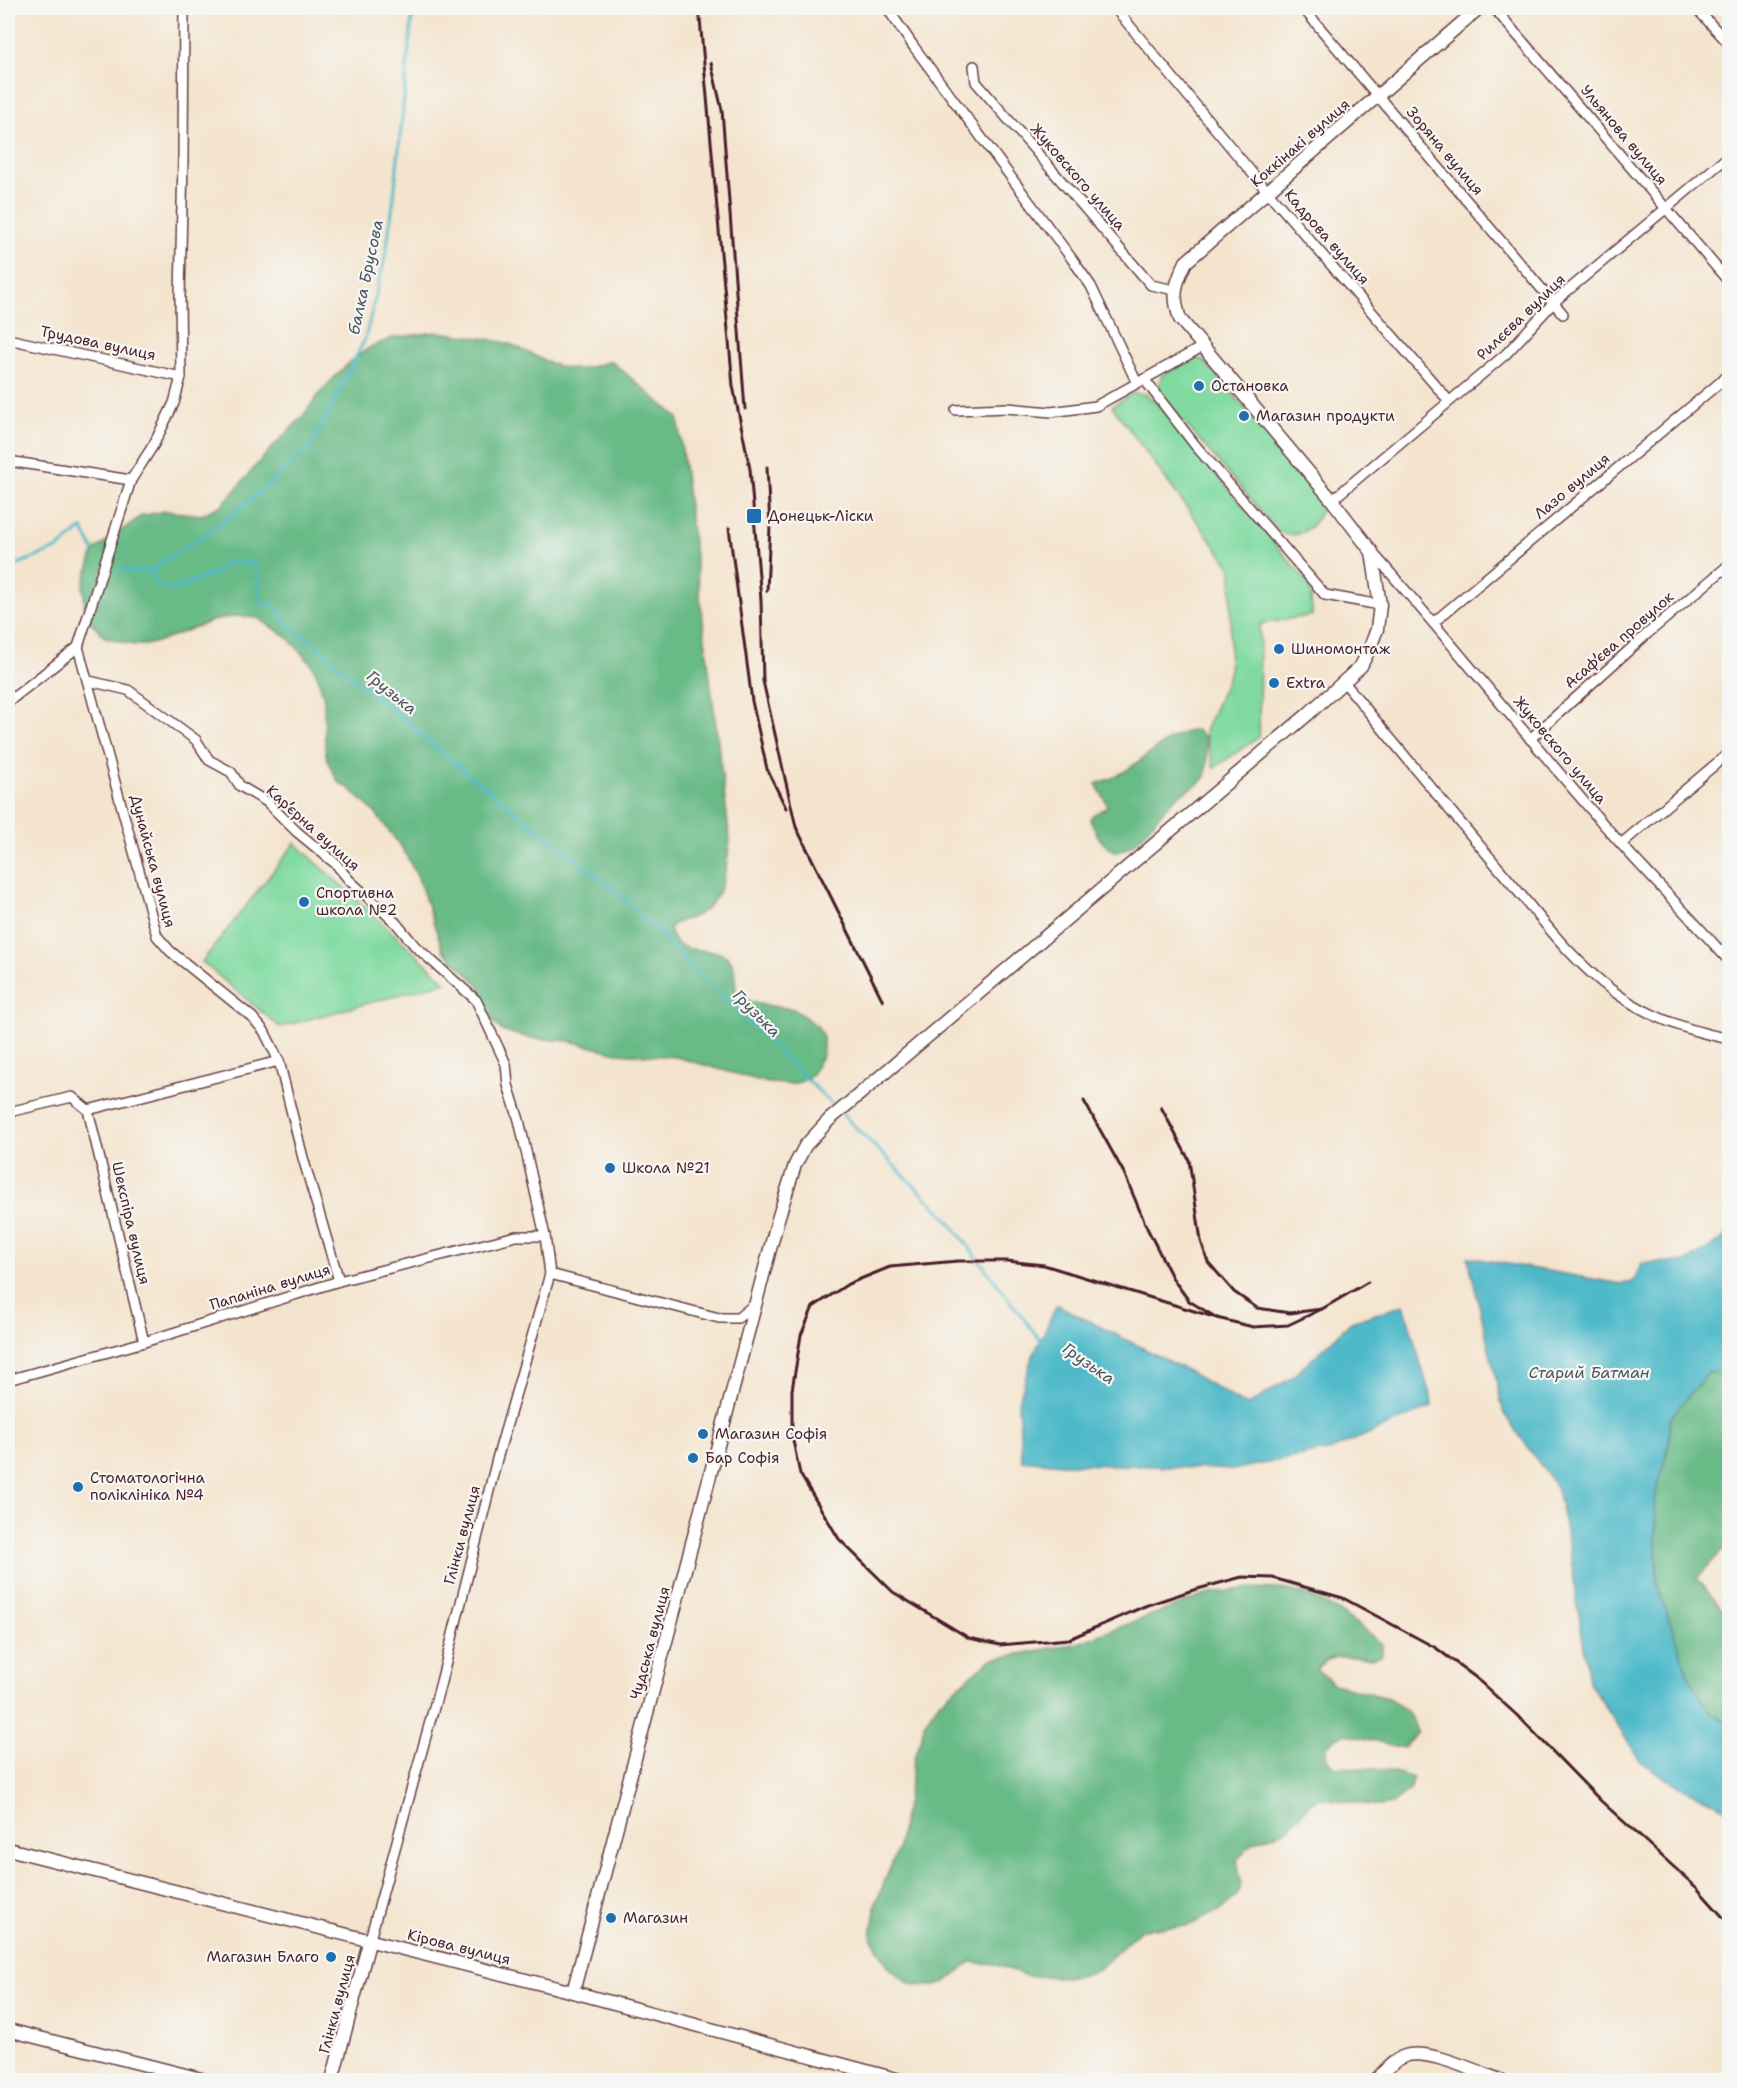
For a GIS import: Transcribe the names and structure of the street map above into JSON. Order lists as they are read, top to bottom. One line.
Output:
{"streets":{"street":["Ульянова вулиця","Коккінакі вулиця","Зоряна вулиця","Жуковского улица","Кадрова вулиця","Рилєєва вулиця","Трудова вулиця","Лазо вулиця","Асаф’єва провулок","Кар’єрна вулиця","Дунайська вулиця","Шекспіра вулиця","Папаніна вулиця","Глінки вулиця","Чудська вулиця","Кірова вулиця"]},"crossings":[["Ульянова вулиця","Рилєєва вулиця"],["Коккінакі вулиця","Зоряна вулиця"],["Коккінакі вулиця","Жуковского улица"],["Коккінакі вулиця","Кадрова вулиця"],["Зоряна вулиця","Рилєєва вулиця"],["Жуковского улица","Лазо вулиця"],["Жуковского улица","Асаф’єва провулок"],["Жуковского улица","Чудська вулиця"],["Кадрова вулиця","Рилєєва вулиця"],["Кар’єрна вулиця","Дунайська вулиця"],["Кар’єрна вулиця","Глінки вулиця"],["Дунайська вулиця","Папаніна вулиця"],["Шекспіра вулиця","Папаніна вулиця"],["Папаніна вулиця","Глінки вулиця"],["Глінки вулиця","Кірова вулиця"],["Чудська вулиця","Кірова вулиця"]],"water":["балка Брусова","Грузька","Старий Батман"],"places":{"other":["Остановка","Магазин продукти","Шиномонтаж","Extra","Спортивна школа №2","Школа №21","Магазин Софія","Бар Софія","Стоматологічна поліклініка №4","Магазин","Магазин Благо"],"transit":["Донецьк-Ліски"]}}
